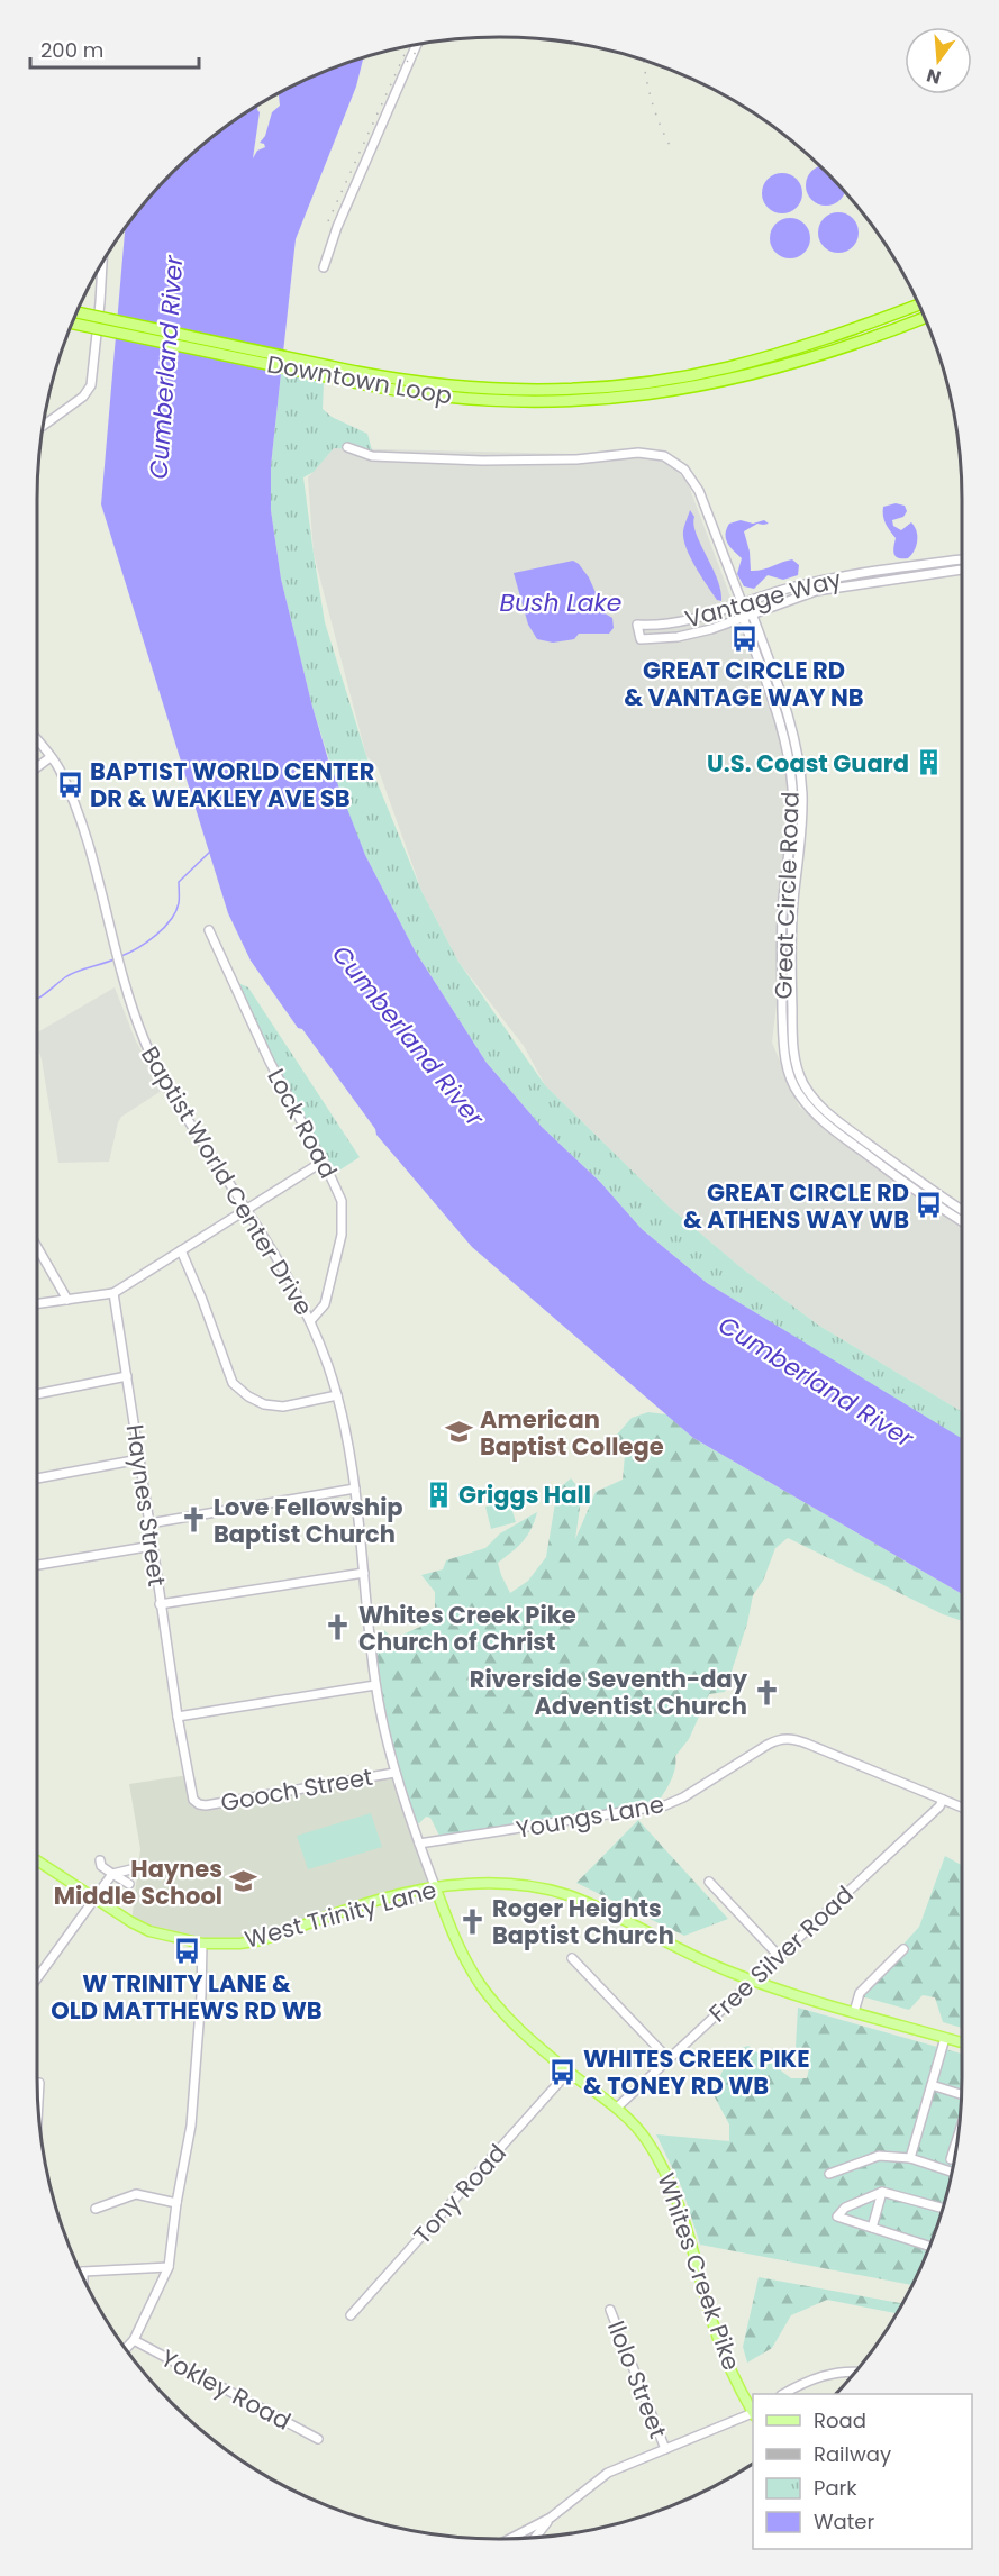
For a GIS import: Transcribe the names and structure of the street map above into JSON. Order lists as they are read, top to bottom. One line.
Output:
{"streets":{"highway":["Downtown Loop"],"main road":["West Trinity Lane","Whites Creek Pike"],"street":["Vantage Way","Great Circle Road","Lock Road","Baptist World Center Drive","Haynes Street","Gooch Street","Youngs Lane","Free Silver Road","Tony Road","Ilolo Street","Yokley Road"]},"crossings":[["Vantage Way","Great Circle Road"],["Lock Road","Baptist World Center Drive"],["Baptist World Center Drive","Gooch Street"],["Baptist World Center Drive","Youngs Lane"],["Baptist World Center Drive","West Trinity Lane"],["Baptist World Center Drive","Whites Creek Pike"],["Haynes Street","Gooch Street"],["Youngs Lane","Free Silver Road"],["West Trinity Lane","Free Silver Road"],["West Trinity Lane","Whites Creek Pike"],["Free Silver Road","Whites Creek Pike"],["Tony Road","Whites Creek Pike"]],"water":["Cumberland River","Bush Lake"],"places":{"bus stop":["GREAT CIRCLE RD & VANTAGE WAY NB","BAPTIST WORLD CENTER DR & WEAKLEY AVE SB","GREAT CIRCLE RD & ATHENS WAY WB","W TRINITY LANE & OLD MATTHEWS RD WB","WHITES CREEK PIKE & TONEY RD WB"],"building":["U.S. Coast Guard","Griggs Hall"],"school or university":["American Baptist College","Haynes Middle School"],"church":["Love Fellowship Baptist Church","Whites Creek Pike Church of Christ","Riverside Seventh-day Adventist Church","Roger Heights Baptist Church"]},"legend":["Road","Railway","Park","Water"],"scale_bar":"200 m","north":"bottom"}
